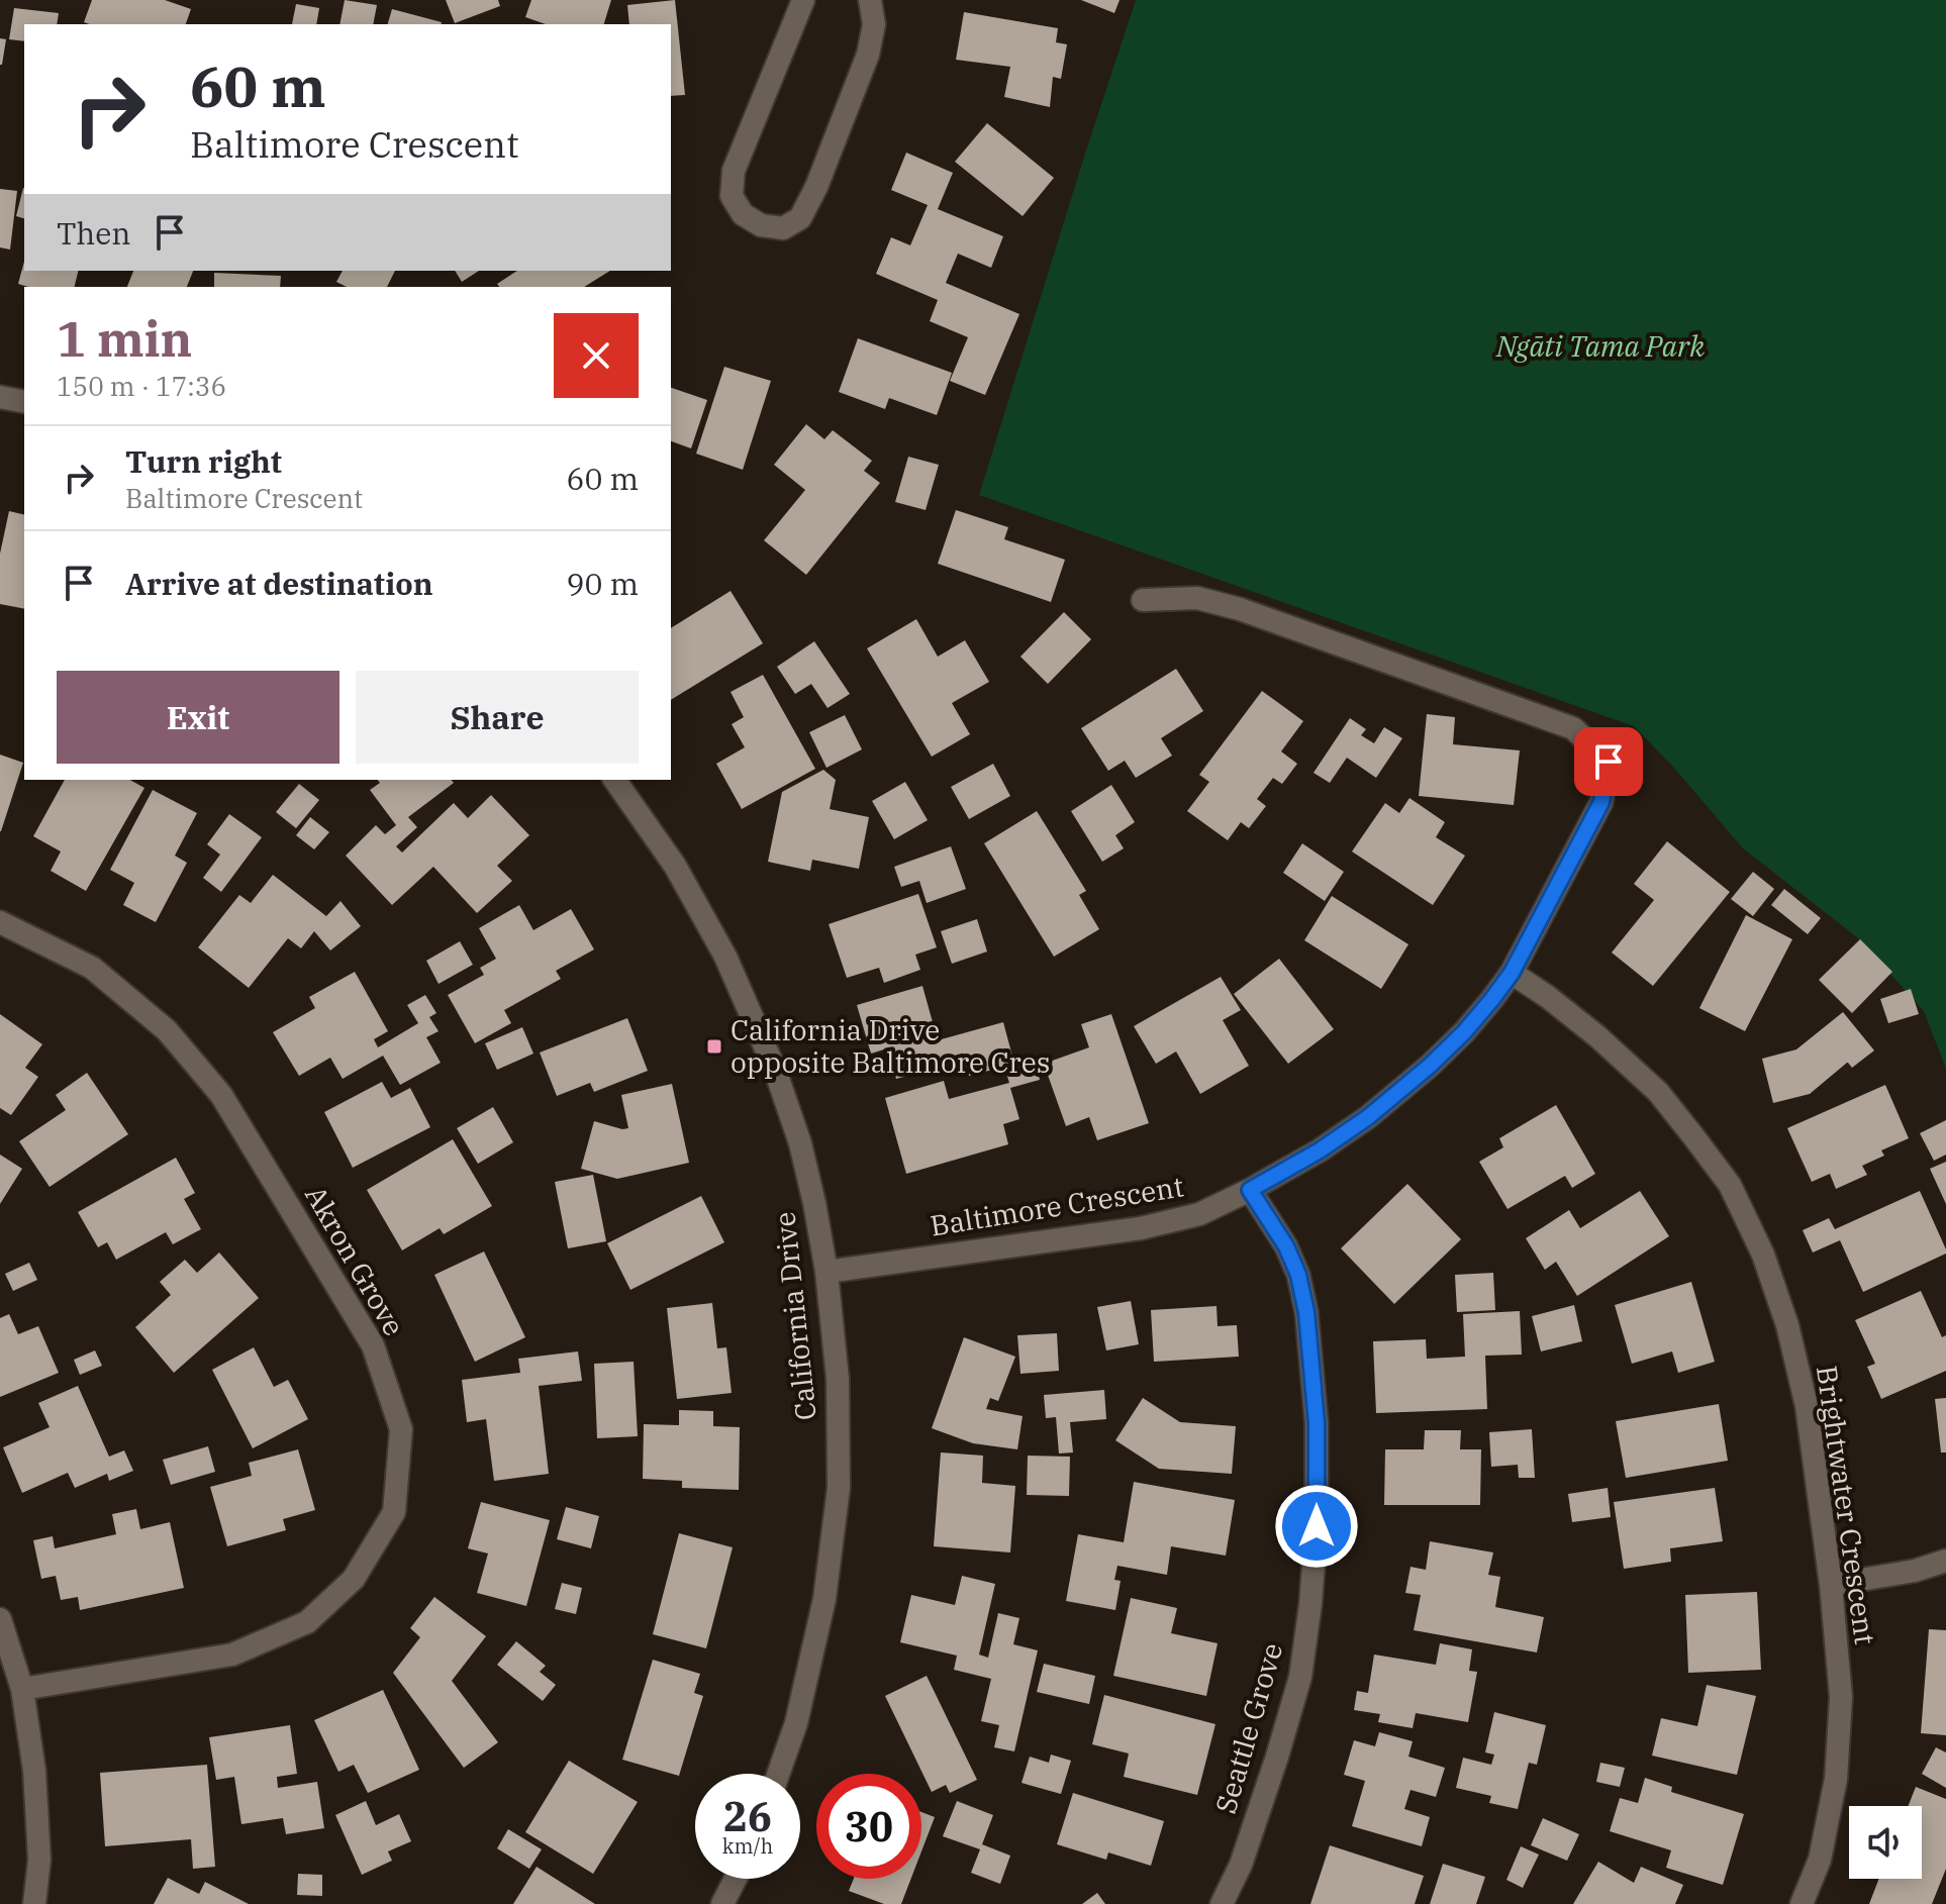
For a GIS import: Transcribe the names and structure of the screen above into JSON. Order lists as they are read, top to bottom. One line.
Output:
{"streets":{"street":["Baltimore Crescent","Akron Grove","California Drive","Brightwater Crescent","Seattle Grove"]},"crossings":[["Baltimore Crescent","California Drive"],["Baltimore Crescent","Brightwater Crescent"],["Baltimore Crescent","Seattle Grove"]],"parks":["Ngāti Tama Park"],"places":{"transit":["California Drive opposite Baltimore Cres"]},"page":{"turn":["60 m","Baltimore Crescent"],"then":"Then","heading":["1 min","150 m · 17:36"],"list":[{"name":"Turn right","note":"Baltimore Crescent","value":"60 m"},{"name":"Arrive at destination","value":"90 m"}],"buttons":["Exit","Share"],"speed":"26 km/h","limit":"30"}}
